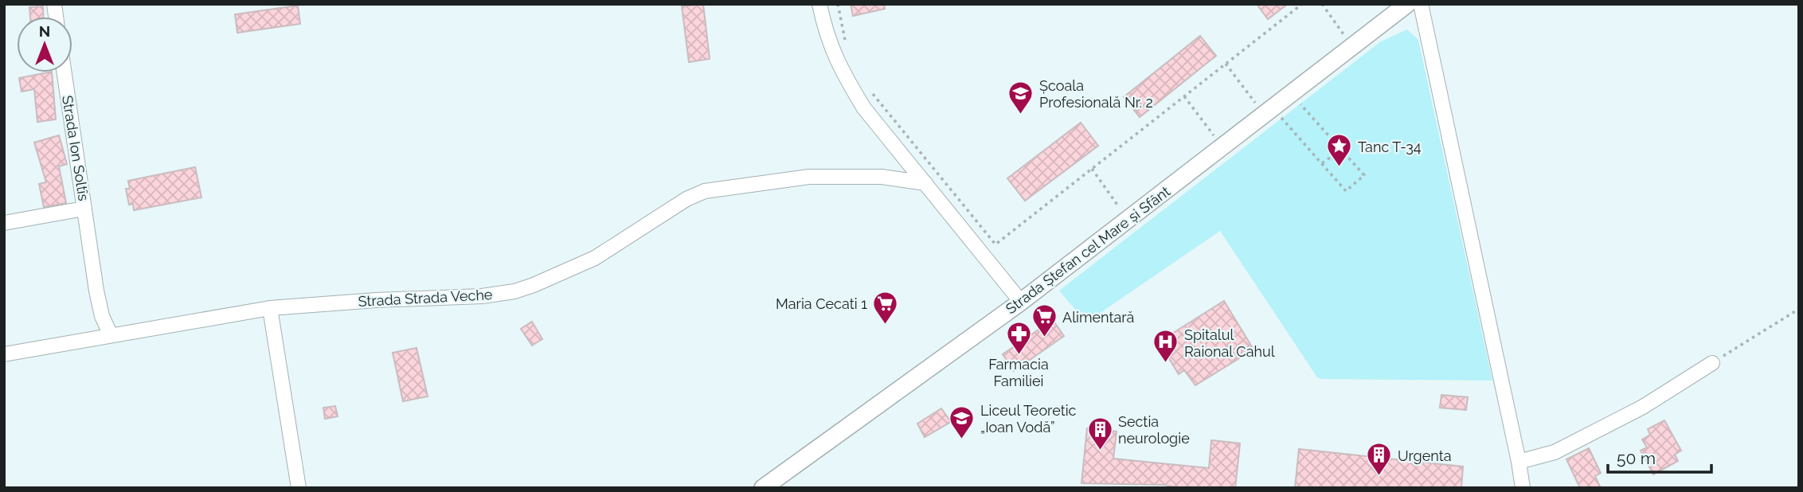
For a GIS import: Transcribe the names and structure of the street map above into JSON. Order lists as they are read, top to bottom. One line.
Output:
{"streets":{"main road":["Strada Ștefan cel Mare și Sfânt"],"street":["Strada Ion Soltîs","Strada Strada Veche"]},"places":{"school or university":["Școala Profesională Nr. 2","Liceul Teoretic „Ioan Vodă”"],"place":["Tanc T-34"],"supermarket":["Maria Cecati 1","Alimentară"],"pharmacy":["Farmacia Familiei"],"hospital":["Spitalul Raional Cahul"],"building":["Sectia neurologie","Urgenta"]},"scale_bar":"50 m","north":"top"}
